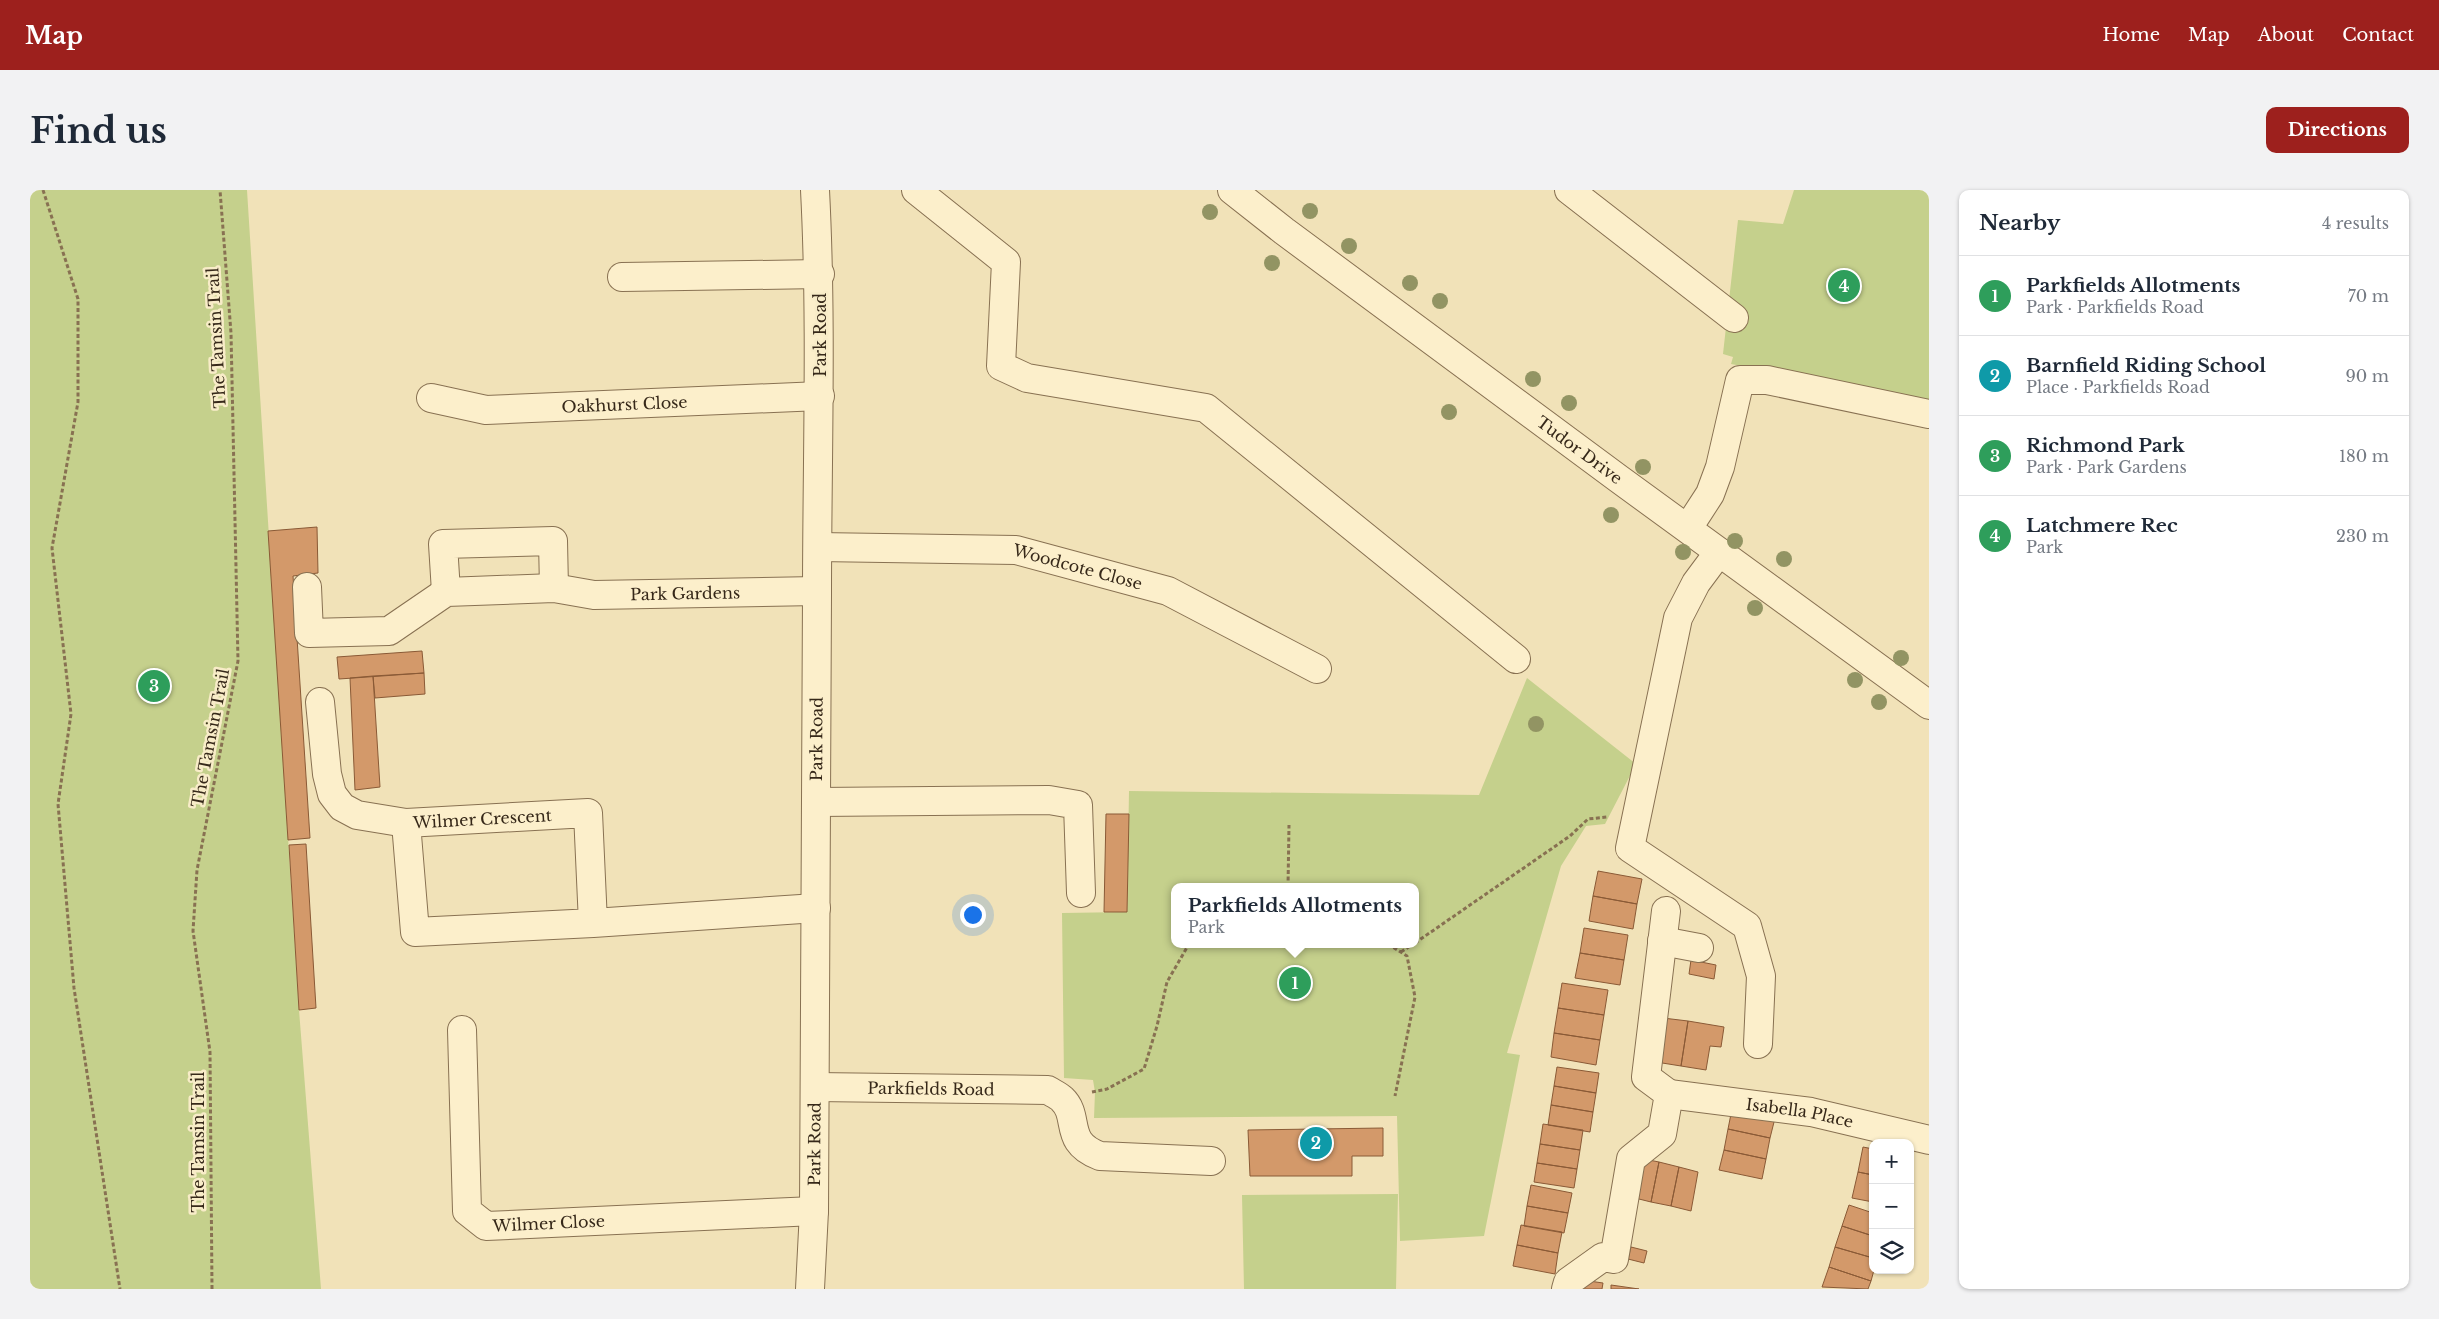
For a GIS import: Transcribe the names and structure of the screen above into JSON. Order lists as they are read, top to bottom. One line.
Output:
{"streets":{"street":["Park Road","Oakhurst Close","Tudor Drive","Woodcote Close","Park Gardens","Wilmer Crescent","Parkfields Road","Isabella Place","Wilmer Close"],"path":["The Tamsin Trail"]},"crossings":[["Park Road","Oakhurst Close"],["Park Road","Woodcote Close"],["Park Road","Park Gardens"],["Park Road","Wilmer Crescent"],["Park Road","Parkfields Road"],["Park Road","Wilmer Close"]],"page":{"header":"Map","nav":["Home","Map","About","Contact"],"buttons":"Directions","title":"Find us","heading":["Nearby","4 results"],"list":[{"mark":"1","name":"Parkfields Allotments","note":"Park · Parkfields Road","value":"70 m"},{"mark":"2","name":"Barnfield Riding School","note":"Place · Parkfields Road","value":"90 m"},{"mark":"3","name":"Richmond Park","note":"Park · Park Gardens","value":"180 m"},{"mark":"4","name":"Latchmere Rec","note":"Park","value":"230 m"}],"pins":["4","3","1","2"],"popup":["Parkfields Allotments","Park"],"map_buttons":["+","−"]}}
